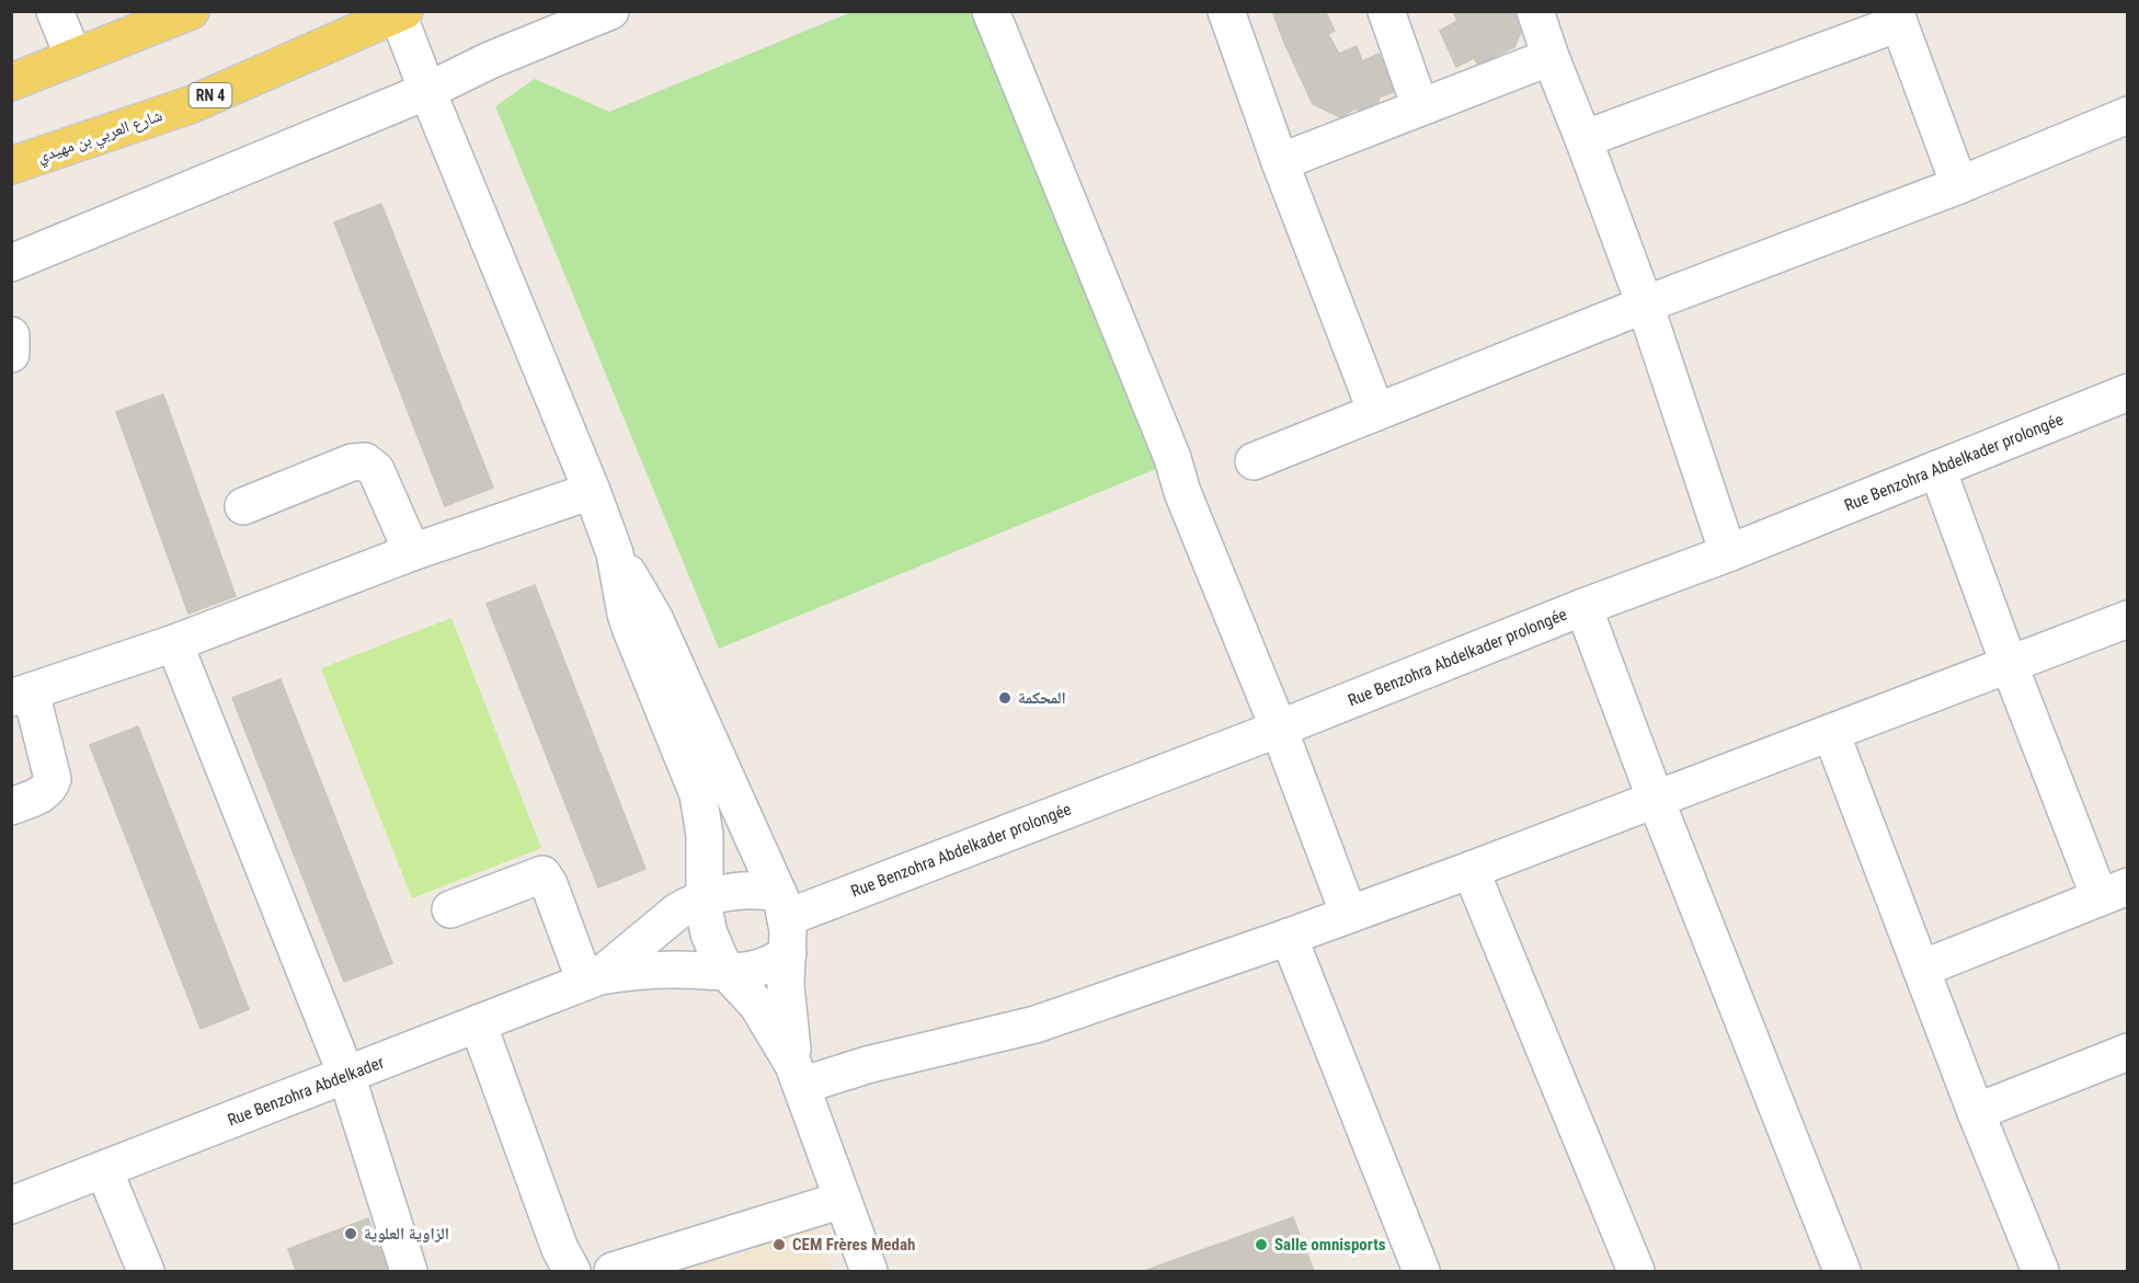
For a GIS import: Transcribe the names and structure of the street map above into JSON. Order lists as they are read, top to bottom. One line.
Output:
{"streets":{"main road":["RN 4","شارع العربي بن مهيدي"],"street":["Rue Benzohra Abdelkader prolongée","Rue Benzohra Abdelkader"]},"crossings":[["Rue Benzohra Abdelkader prolongée","Rue Benzohra Abdelkader"]],"places":["المحكمة","الزاوية العلوية","CEM Frères Medah","Salle omnisports"]}
